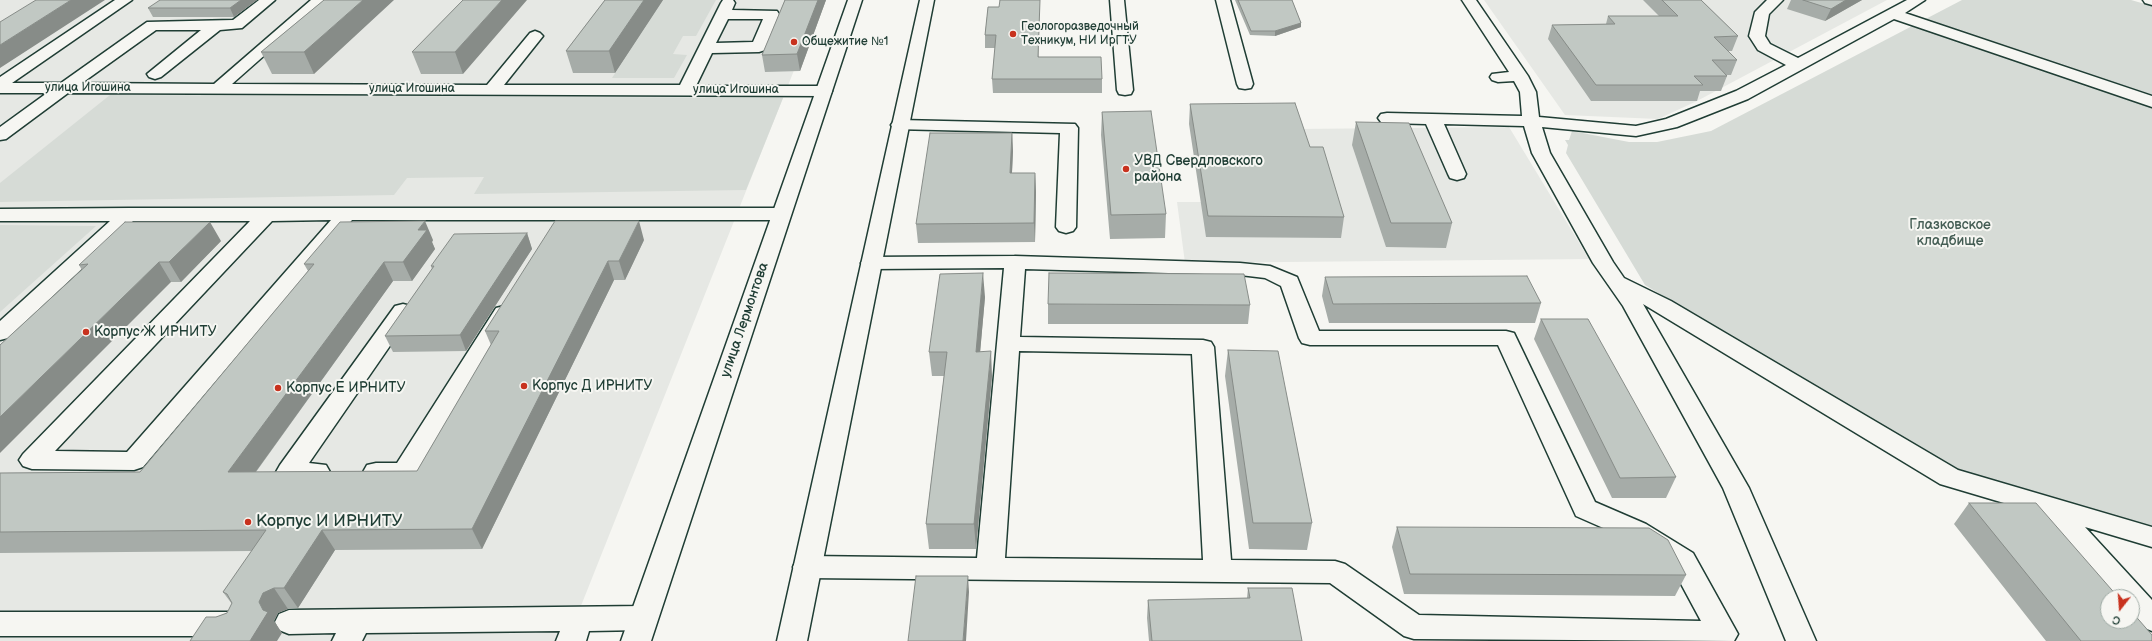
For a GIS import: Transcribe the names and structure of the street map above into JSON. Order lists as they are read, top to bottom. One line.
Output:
{"streets":{"street":["улица Игошина","улица Лермонтова"]},"crossings":[["улица Игошина","улица Лермонтова"]],"parks":["Глазковское кладбище"],"places":["Геологоразведочный Техникум, НИ ИрГТУ","Общежитие №1","УВД Свердловского района","Корпус Ж ИРНИТУ","Корпус Д ИРНИТУ","Корпус Е ИРНИТУ","Корпус И ИРНИТУ"],"north":"bottom"}
